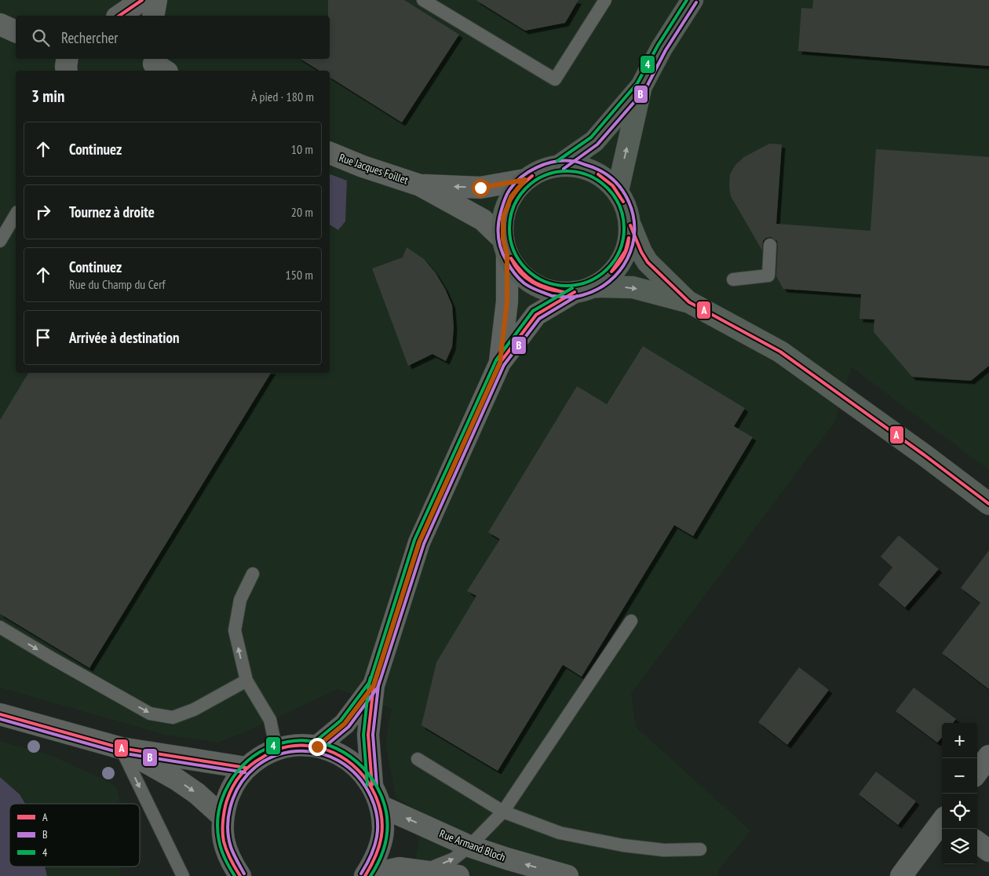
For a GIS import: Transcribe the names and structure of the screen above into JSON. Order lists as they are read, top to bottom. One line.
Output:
{"streets":{"street":["Rue Jacques Foillet","Rue Armand Bloch"]},"one_way":["Rue Armand Bloch"],"lines":["transit line A","transit line 4","transit line B"],"legend":["A","B","4"],"page":{"search":"Rechercher","heading":["3 min","À pied · 180 m"],"list":[["Continuez","10 m"],["Tournez à droite","20 m"],["Continuez","Rue du Champ du Cerf","150 m"],"Arrivée à destination"],"map_buttons":["+","−"]}}
